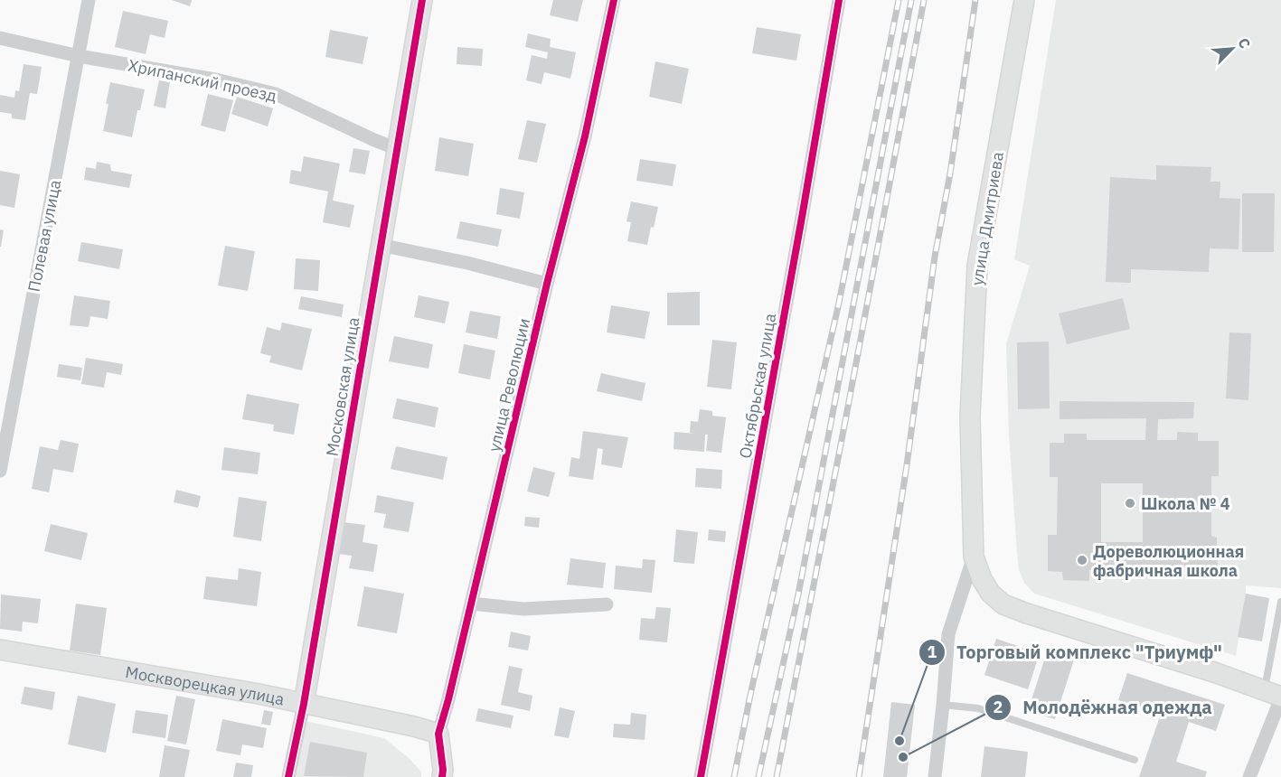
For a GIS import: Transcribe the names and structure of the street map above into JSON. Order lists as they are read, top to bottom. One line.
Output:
{"streets":{"street":["Хрипанский проезд","улица Дмитриева","Полевая улица","улица Революции","Октябрьская улица","Московская улица","Москворецкая улица"]},"crossings":[["Хрипанский проезд","Полевая улица"],["Хрипанский проезд","Московская улица"],["улица Революции","Москворецкая улица"],["Московская улица","Москворецкая улица"]],"places":["Школа № 4","Дореволюционная фабричная школа","Торговый комплекс \"Триумф\"","Молодёжная одежда"],"north":"top right"}
